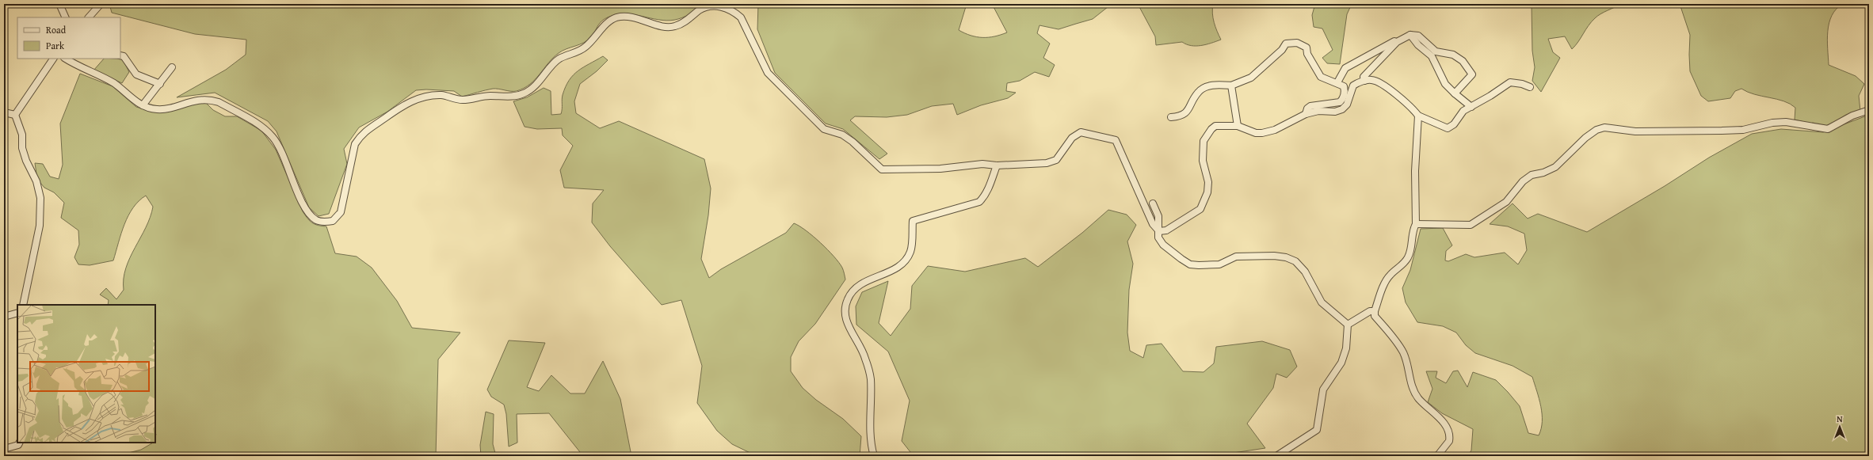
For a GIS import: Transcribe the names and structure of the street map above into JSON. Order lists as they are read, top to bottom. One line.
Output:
{"legend":["Road","Park"],"north":"top"}
